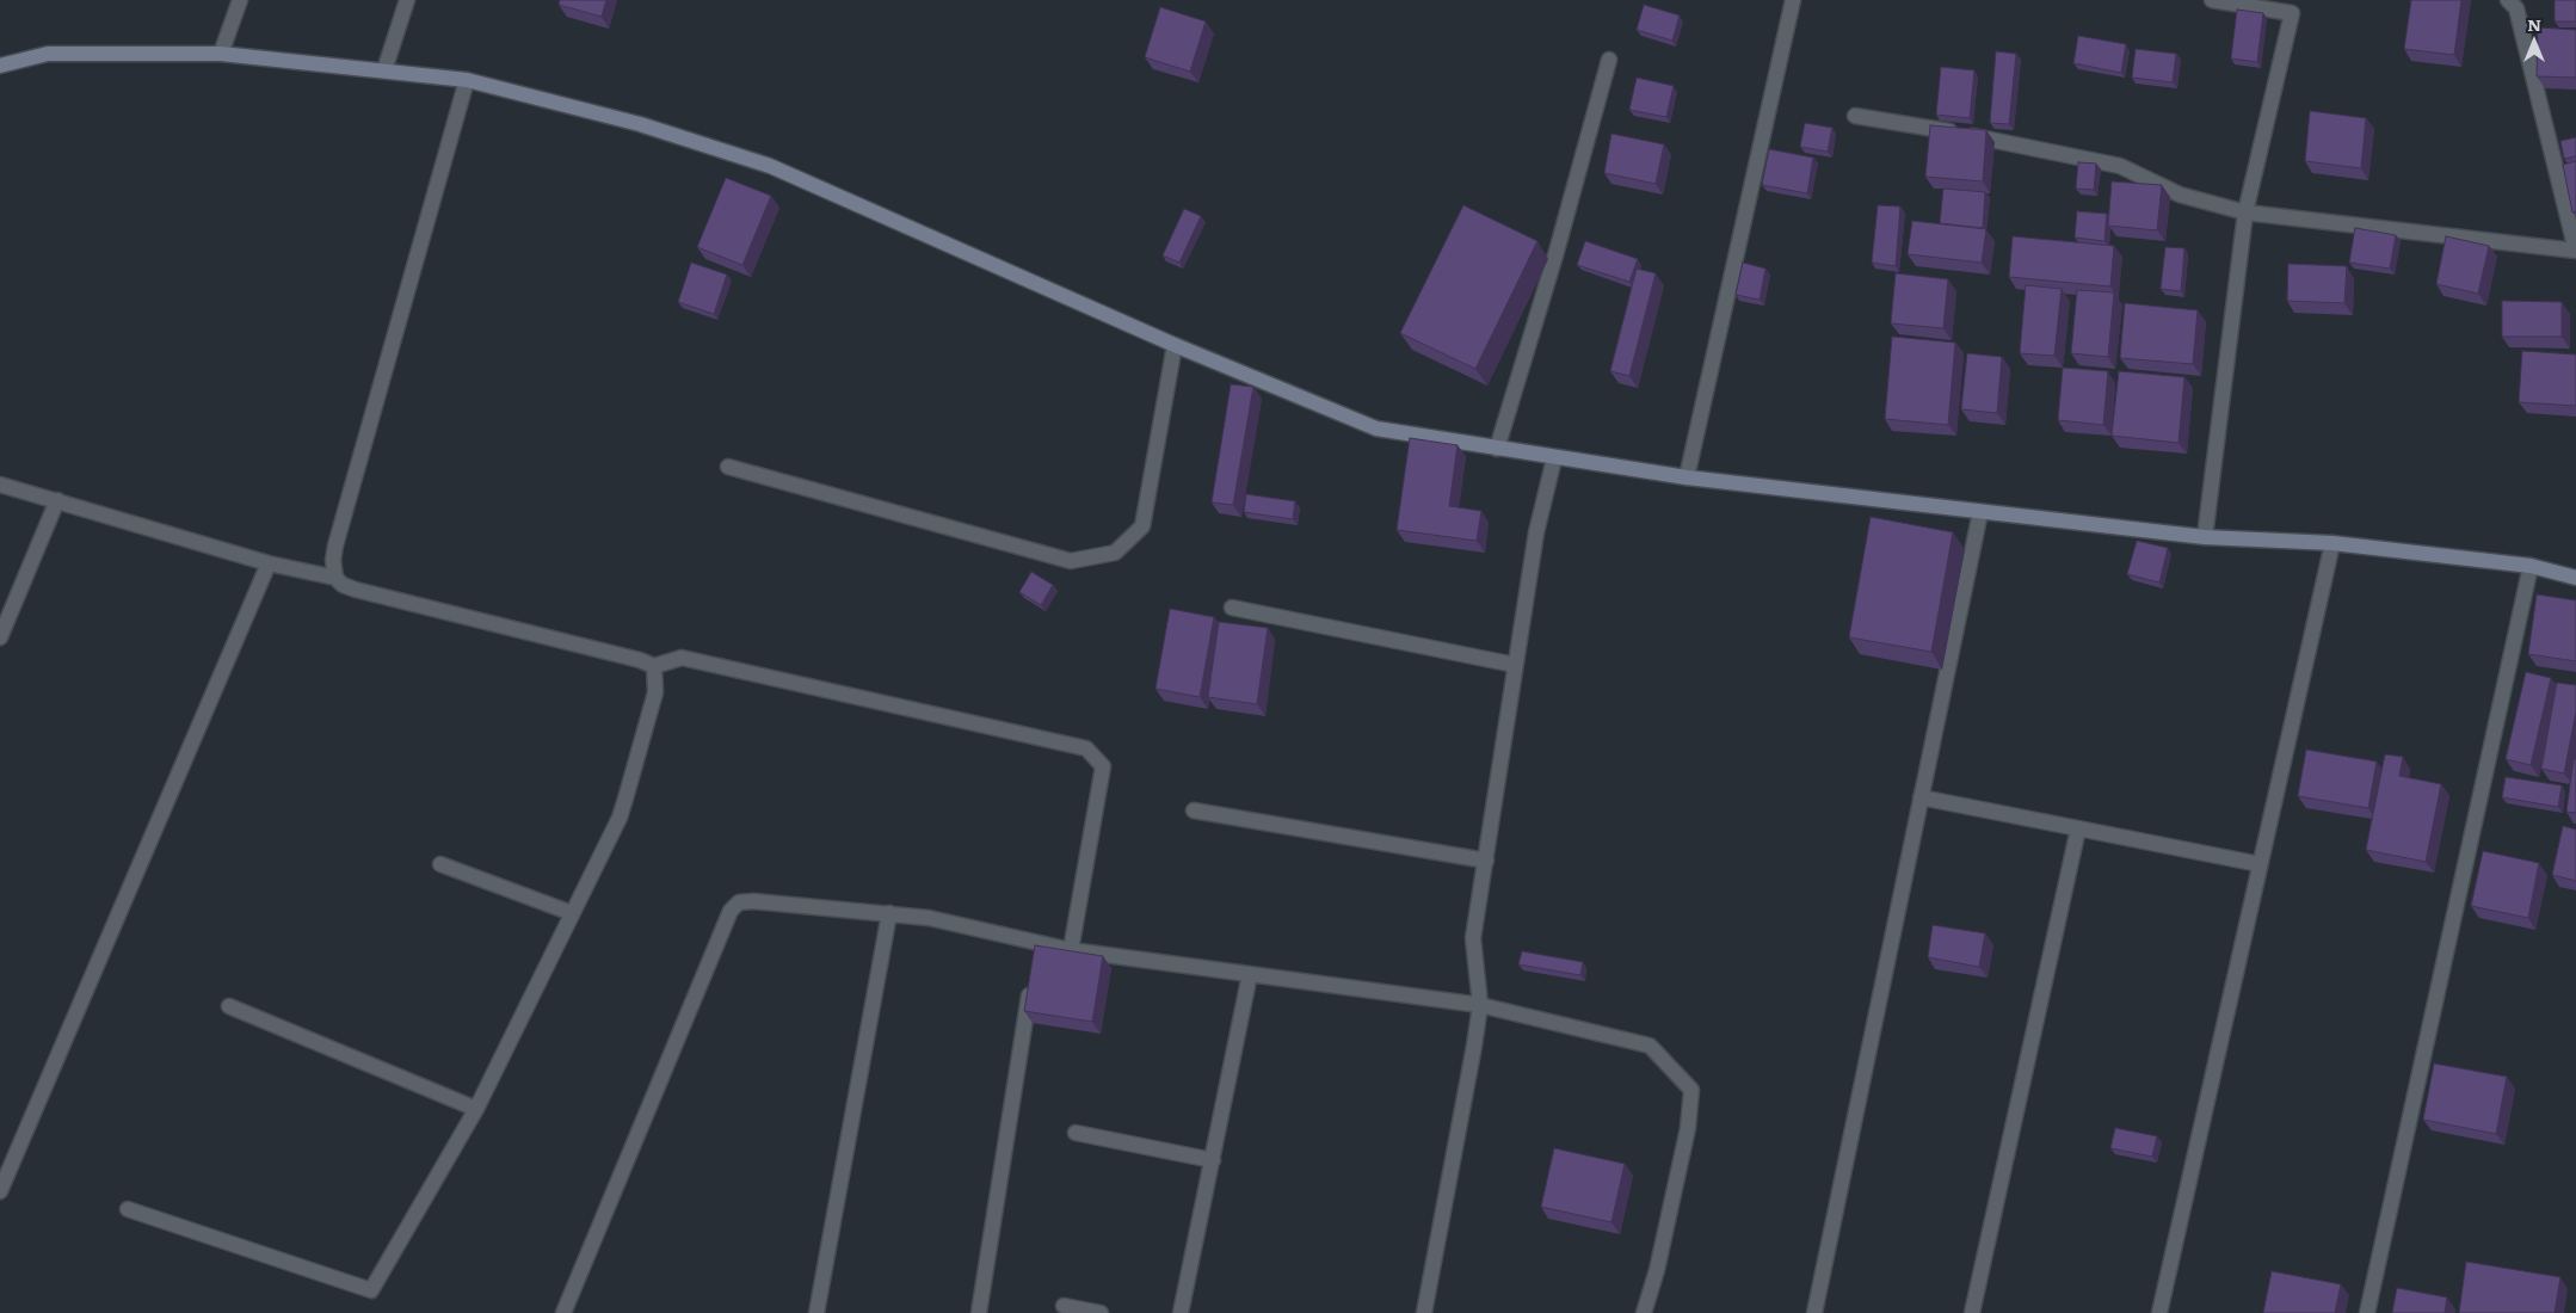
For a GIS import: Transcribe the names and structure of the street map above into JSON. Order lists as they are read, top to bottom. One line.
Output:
{"north":"top"}
